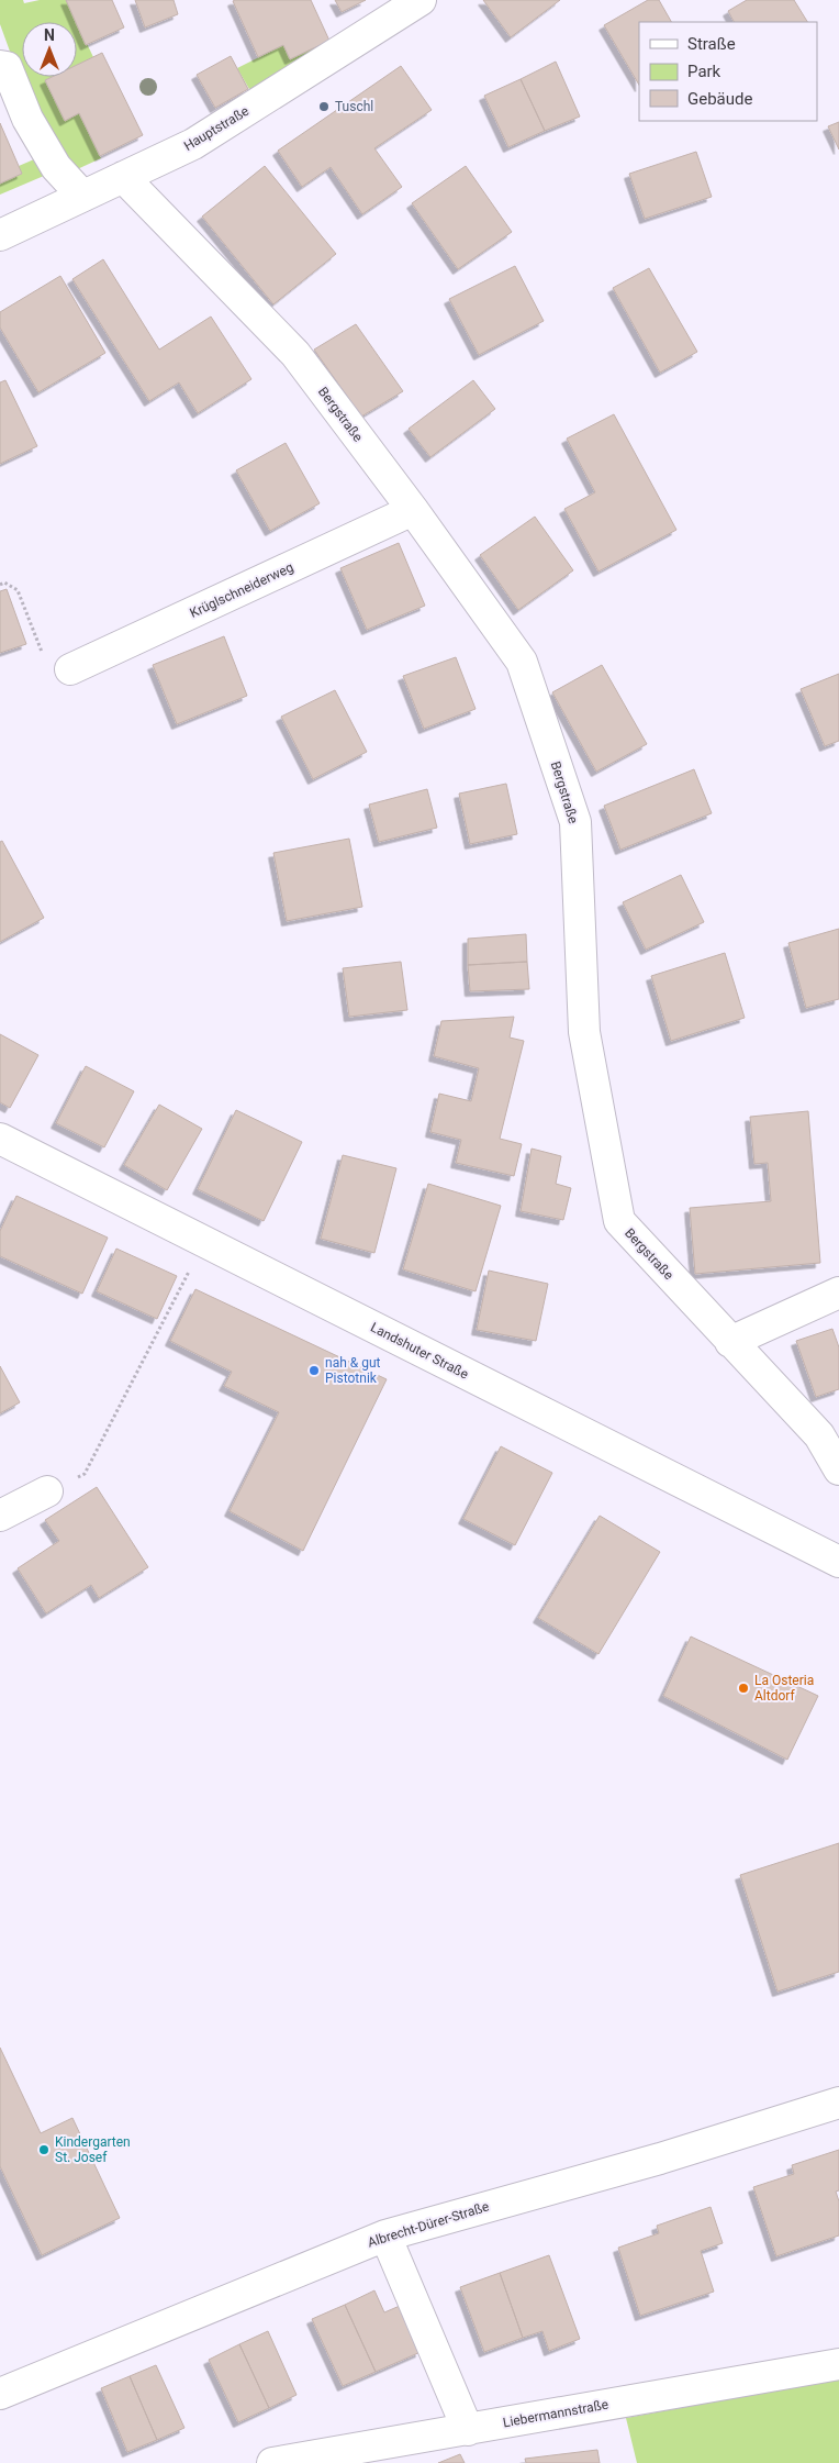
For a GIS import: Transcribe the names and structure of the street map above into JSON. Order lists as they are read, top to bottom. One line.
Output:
{"streets":{"street":["Hauptstraße","Bergstraße","Krüglschneiderweg","Landshuter Straße","Albrecht-Dürer-Straße","Liebermannstraße"]},"crossings":[["Hauptstraße","Bergstraße"],["Bergstraße","Krüglschneiderweg"]],"places":["Tuschl","nah & gut Pistotnik","La Osteria Altdorf","Kindergarten St. Josef"],"legend":["Straße","Park","Gebäude"],"north":"top"}
